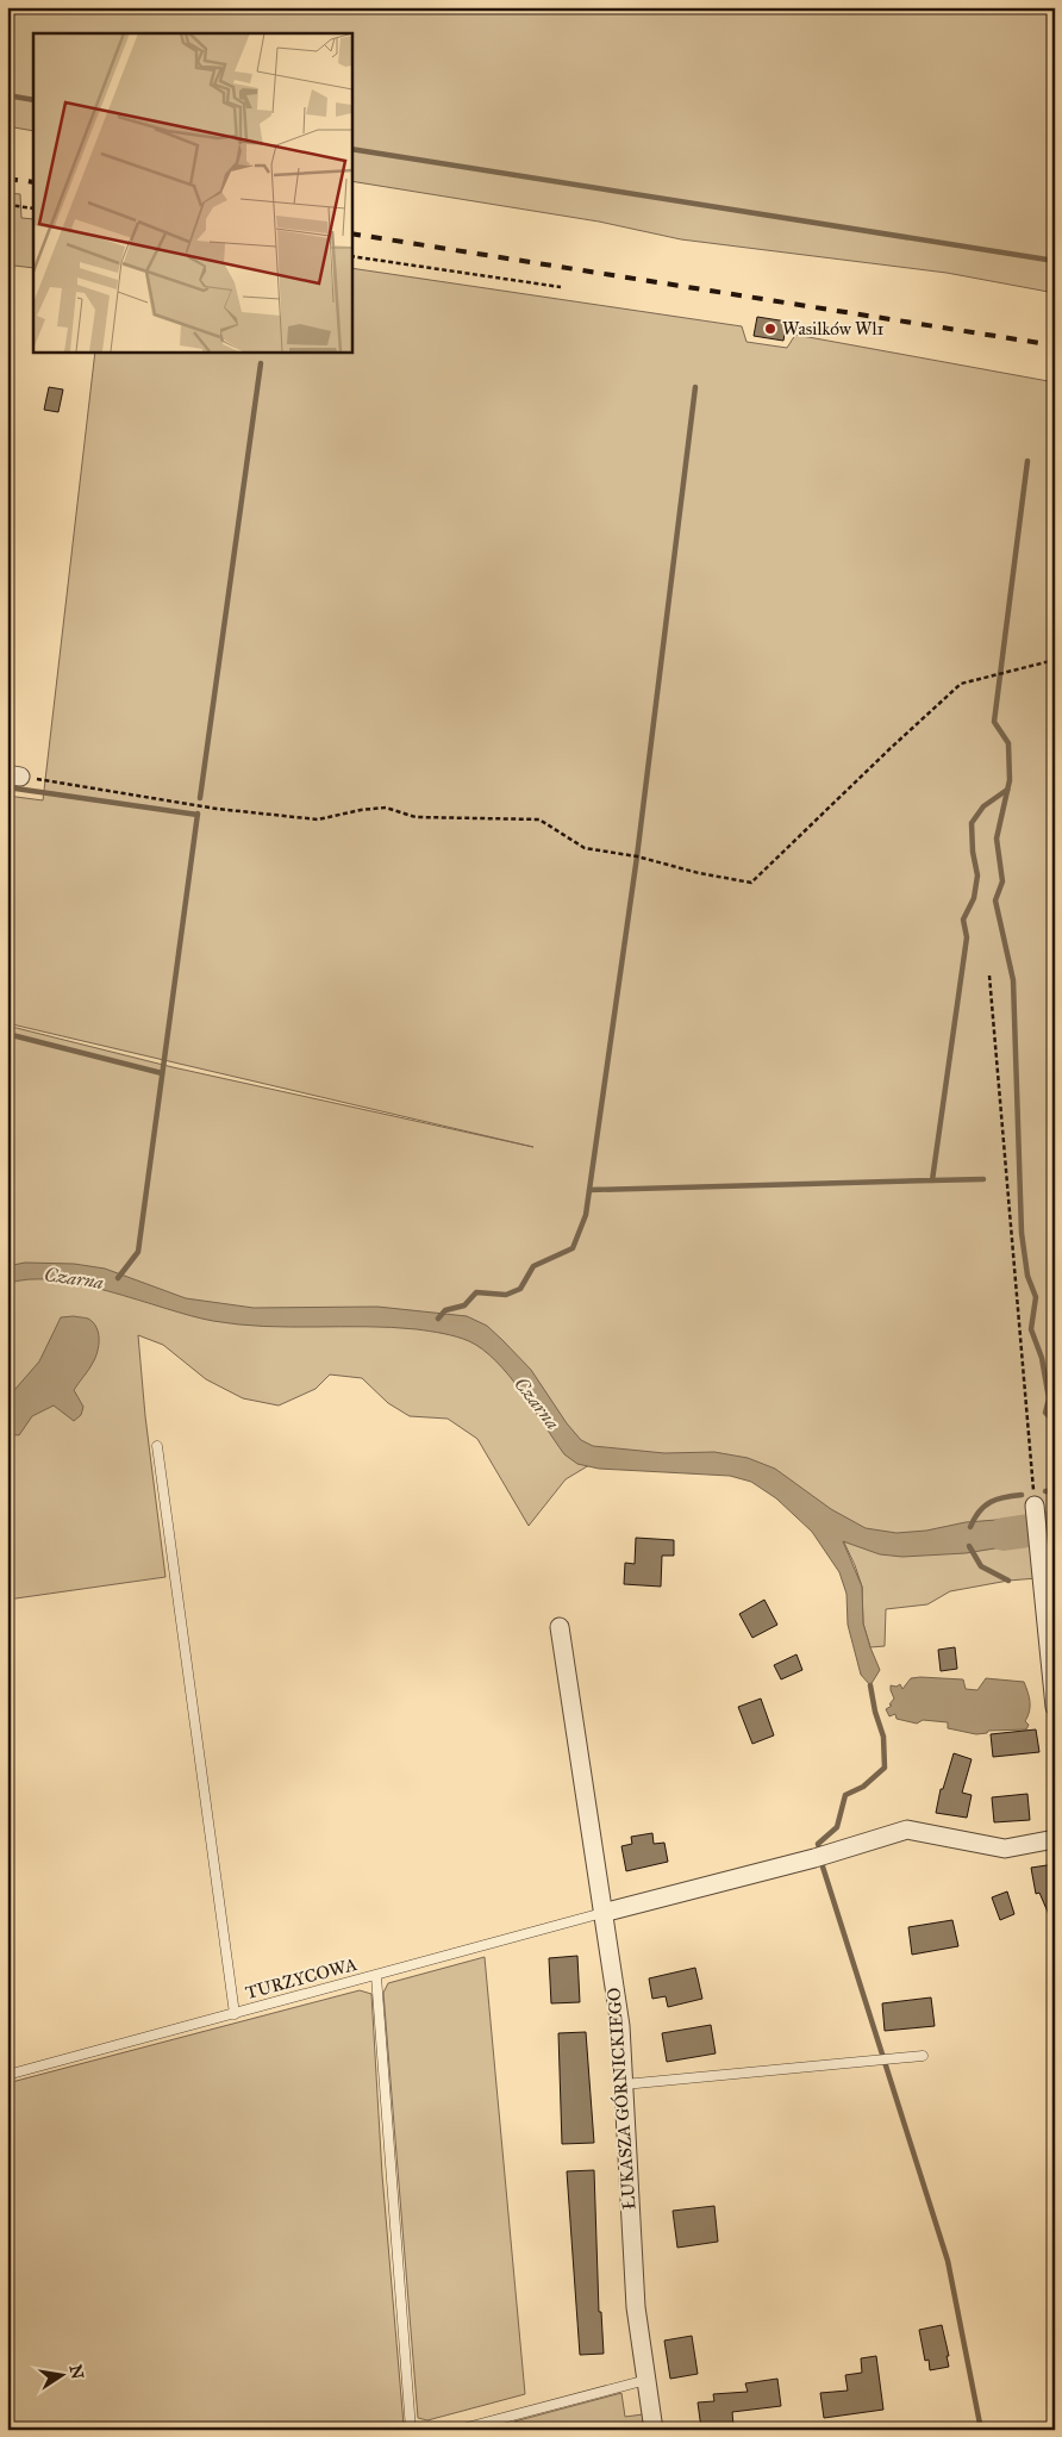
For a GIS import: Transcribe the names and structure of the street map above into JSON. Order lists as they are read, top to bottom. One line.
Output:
{"streets":{"street":["ŁUKASZA GÓRNICKIEGO"],"lane":["TURZYCOWA"]},"crossings":[["TURZYCOWA","ŁUKASZA GÓRNICKIEGO"]],"water":["Czarna"],"places":["Wasilków Wl1"],"north":"right"}
